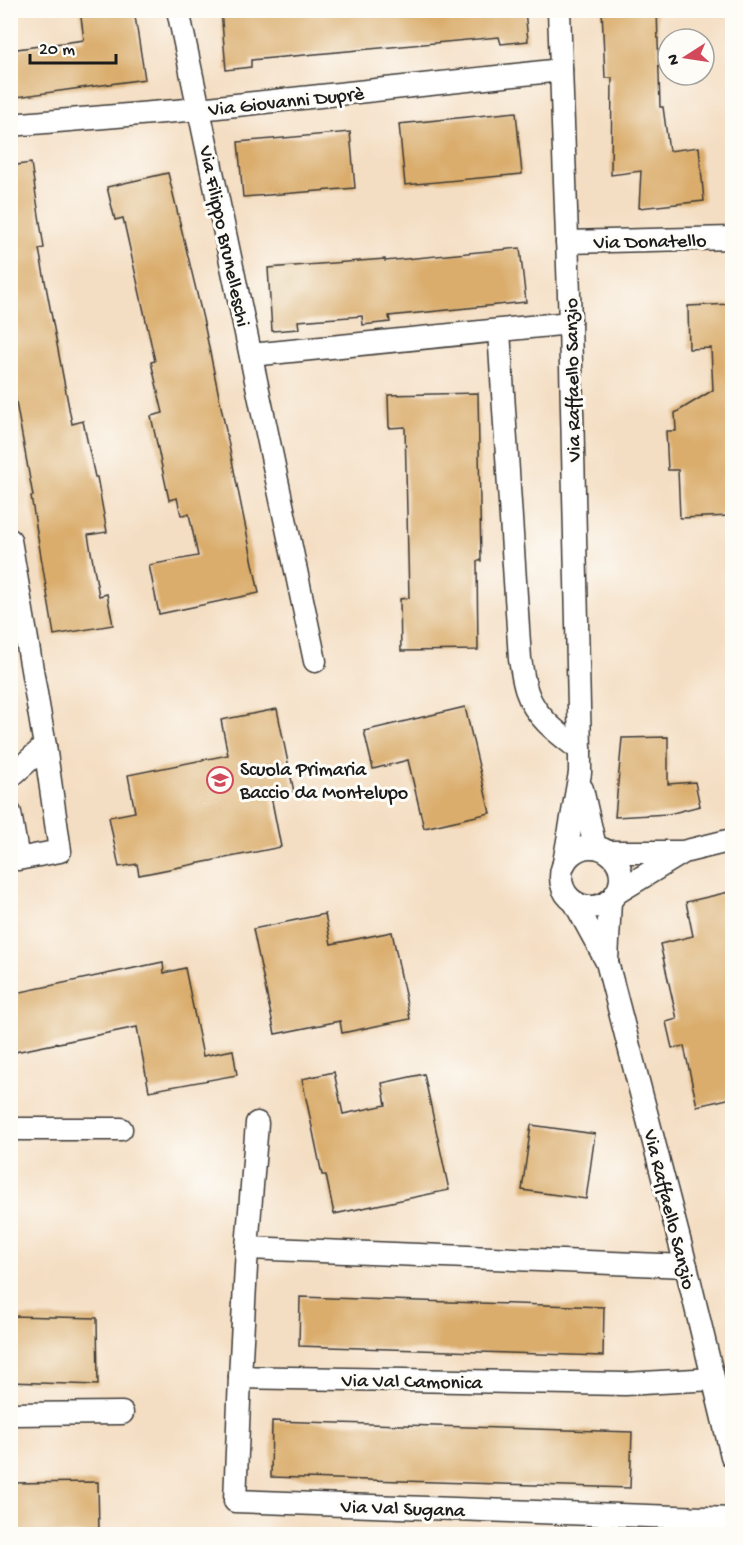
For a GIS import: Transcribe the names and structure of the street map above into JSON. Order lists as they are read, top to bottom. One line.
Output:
{"streets":{"street":["Via Giovanni Duprè","Via Filippo Brunelleschi","Via Donatello","Via Raffaello Sanzio","Via Val Camonica","Via Val Sugana"]},"crossings":[["Via Giovanni Duprè","Via Filippo Brunelleschi"],["Via Giovanni Duprè","Via Raffaello Sanzio"],["Via Donatello","Via Raffaello Sanzio"],["Via Raffaello Sanzio","Via Val Camonica"],["Via Val Camonica","Via Val Sugana"]],"places":{"school or university":["Scuola Primaria Baccio da Montelupo"]},"scale_bar":"20 m","north":"left"}
